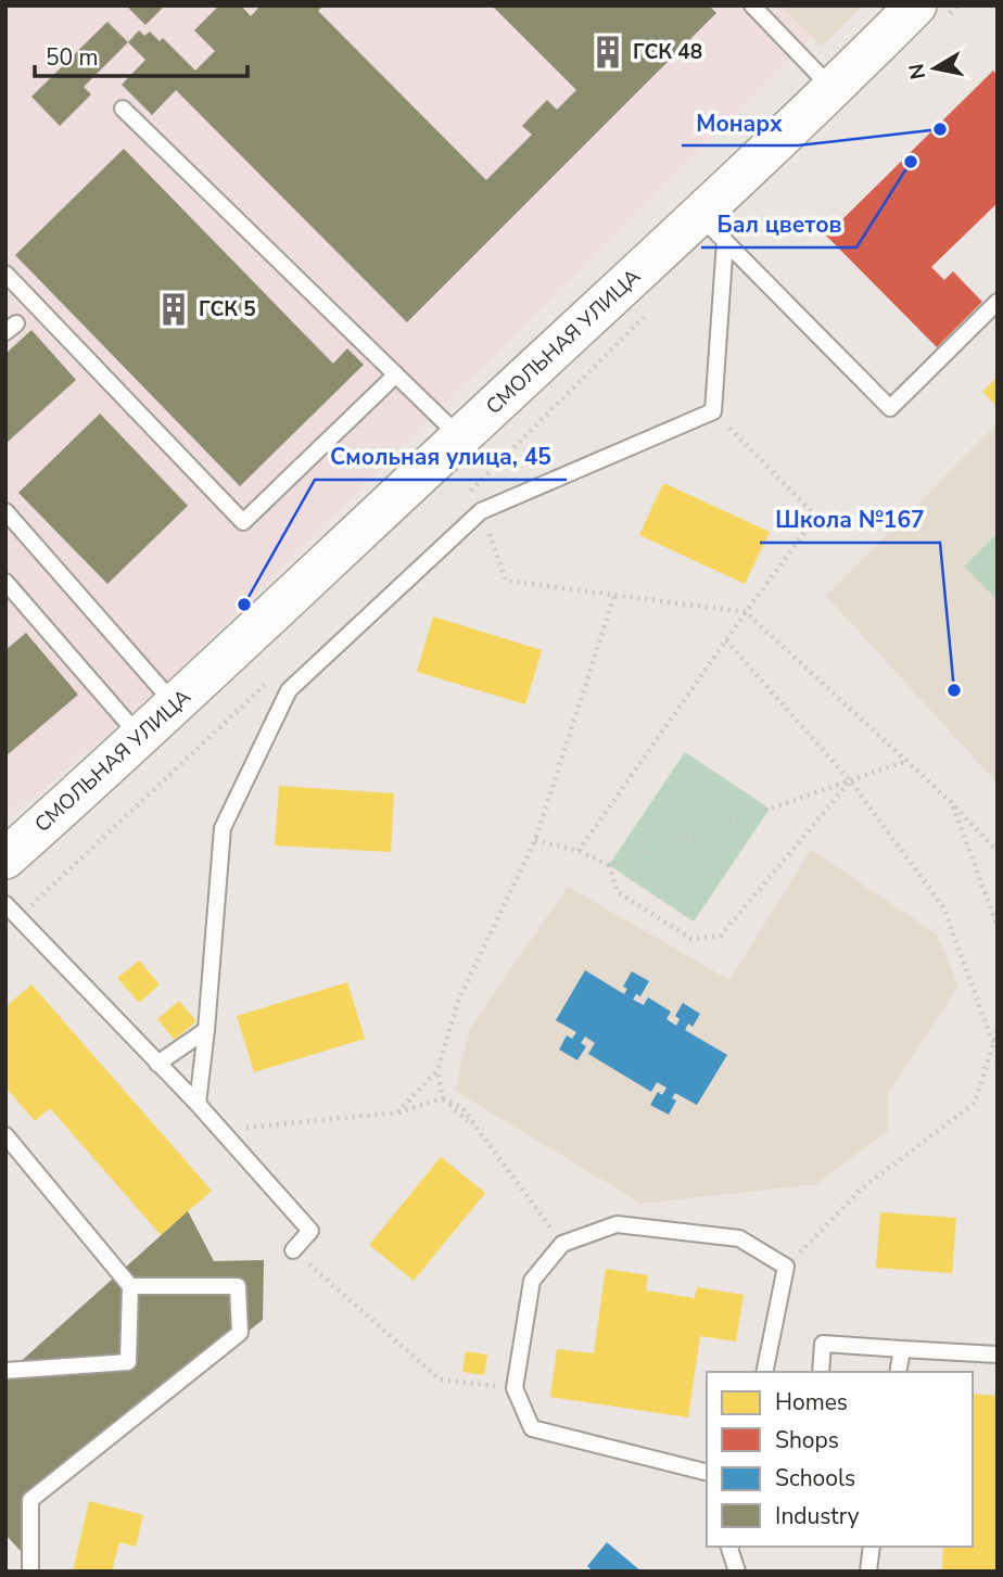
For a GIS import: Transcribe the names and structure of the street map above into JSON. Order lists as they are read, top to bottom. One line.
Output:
{"streets":{"street":["СМОЛЬНАЯ УЛИЦА"]},"places":{"building":["ГСК 48","ГСК 5"],"other":["Монарх","Бал цветов","Смольная улица, 45","Школа №167"]},"legend":["Homes","Shops","Schools","Industry"],"scale_bar":"50 m","north":"left"}
